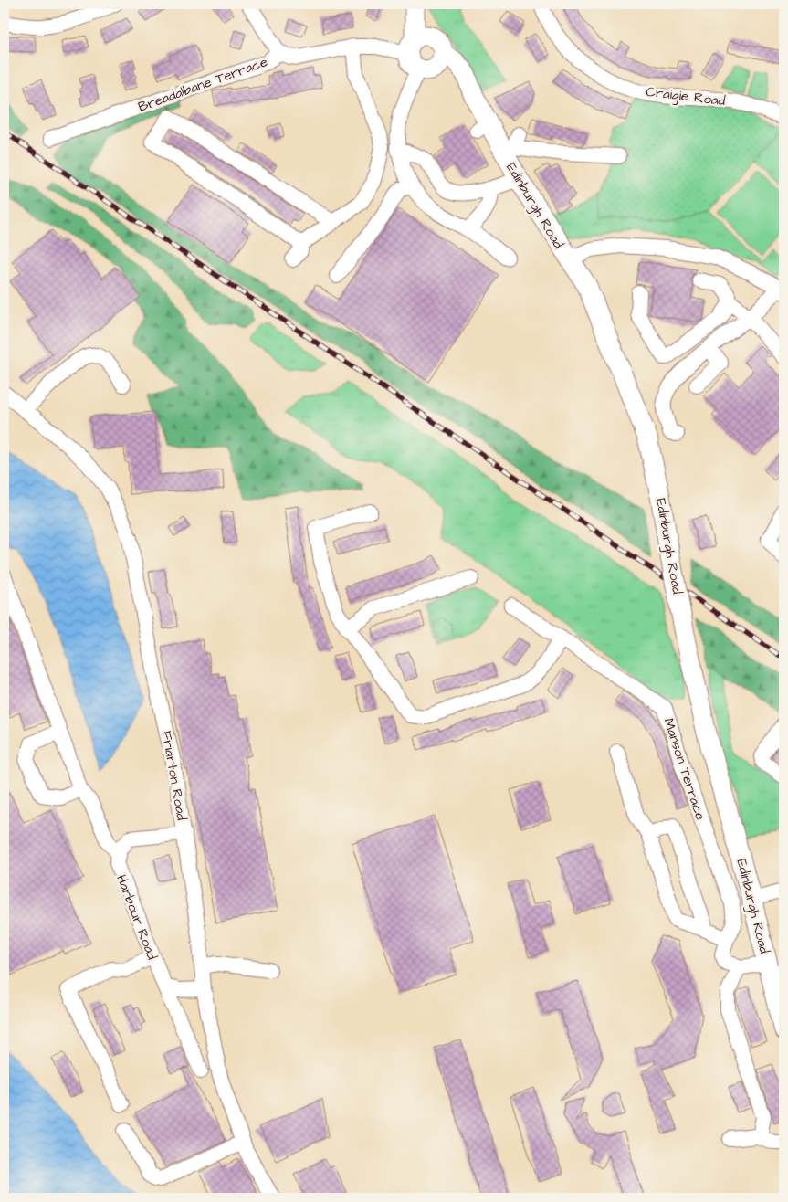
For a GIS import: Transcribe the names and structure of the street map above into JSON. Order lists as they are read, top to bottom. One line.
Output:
{"streets":{"main road":["Edinburgh Road"],"street":["Breadalbane Terrace","Craigie Road","Manson Terrace","Friarton Road","Harbour Road"]},"crossings":[["Breadalbane Terrace","Edinburgh Road"],["Friarton Road","Harbour Road"]]}
